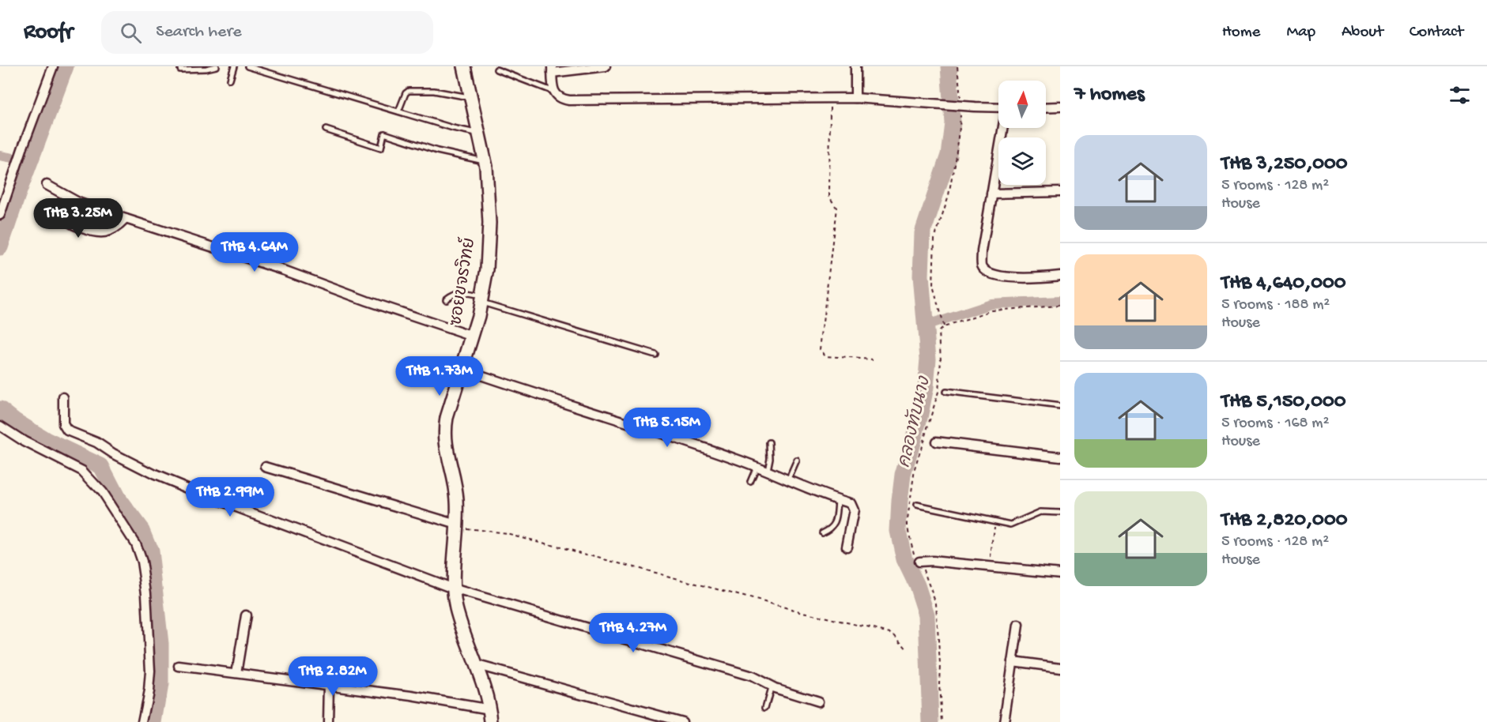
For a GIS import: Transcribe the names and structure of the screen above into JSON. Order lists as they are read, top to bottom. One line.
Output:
{"streets":{"street":["ซอยขจรวิทย์"]},"water":["คลองทับนาง"],"north":"top","page":{"header":"Roofr","search":"Search here","nav":["Home","Map","About","Contact"],"heading":"7 homes","list":[{"name":"THB 3,250,000","note":"5 rooms · 128 m² · House"},{"name":"THB 4,640,000","note":"5 rooms · 188 m² · House"},{"name":"THB 5,150,000","note":"5 rooms · 168 m² · House"},{"name":"THB 2,820,000","note":"5 rooms · 128 m² · House"}],"price":["THB 3.25M","THB 4.64M","THB 1.73M","THB 5.15M","THB 2.99M","THB 4.27M","THB 2.82M"]}}
